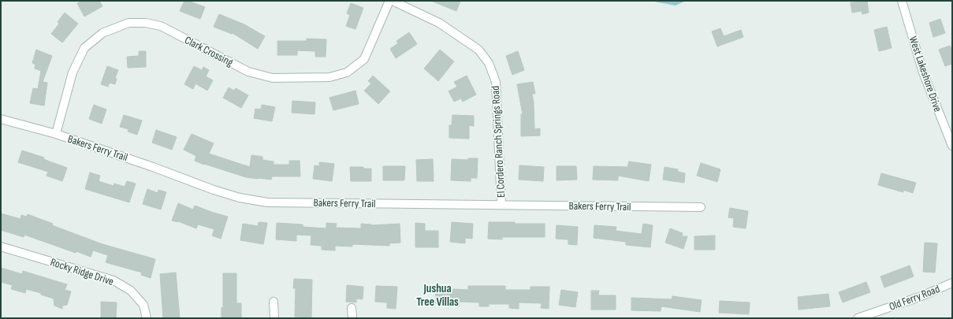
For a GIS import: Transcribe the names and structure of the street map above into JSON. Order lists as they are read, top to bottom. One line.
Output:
{"streets":{"street":["Clark Crossing","West Lakeshore Drive","El Cordero Ranch Springs Road","Bakers Ferry Trail","Rocky Ridge Drive","Old Ferry Road"]},"crossings":[["Clark Crossing","Bakers Ferry Trail"],["El Cordero Ranch Springs Road","Bakers Ferry Trail"]],"districts":["Jushua Tree Villas"]}
